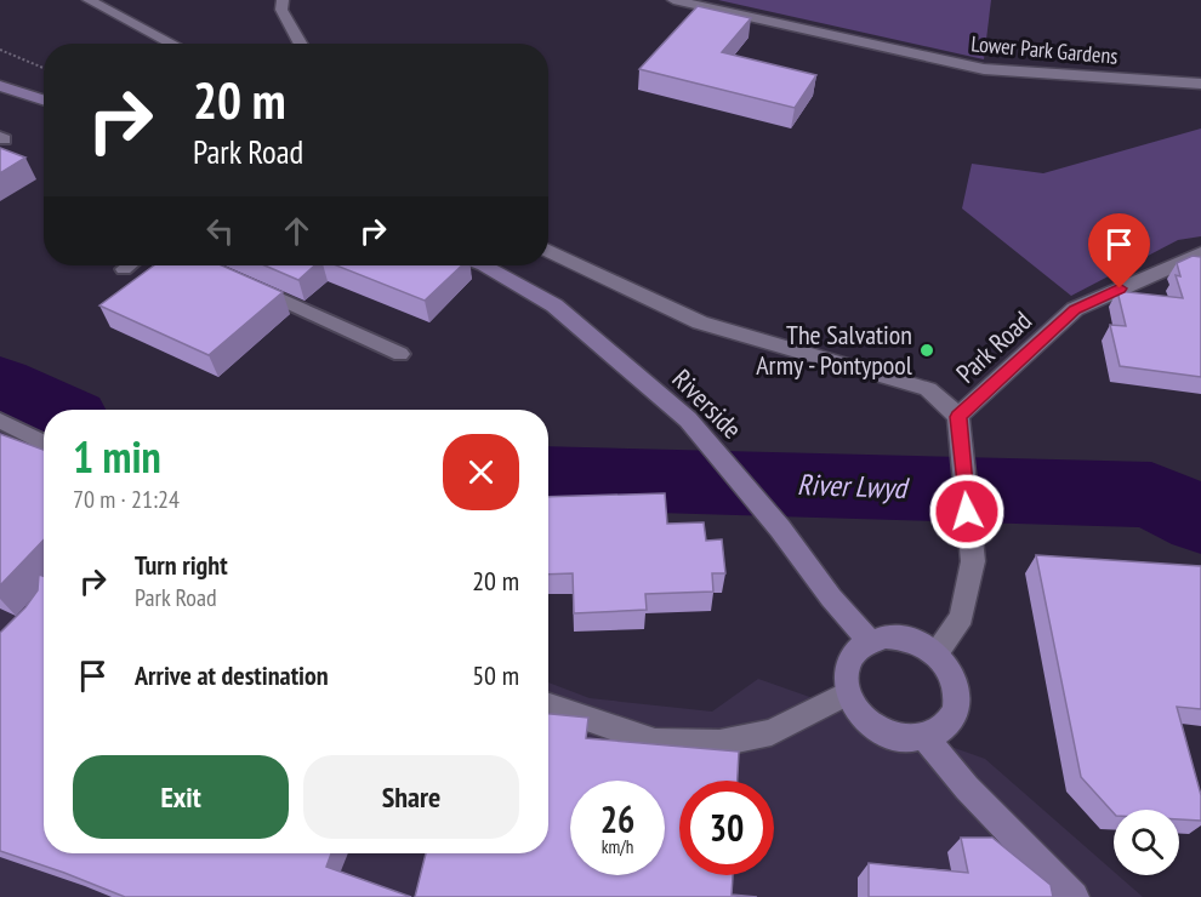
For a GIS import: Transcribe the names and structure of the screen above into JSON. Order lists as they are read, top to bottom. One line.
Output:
{"streets":{"street":["Lower Park Gardens","Park Road","Riverside"]},"water":["River Lwyd"],"places":["The Salvation Army - Pontypool"],"page":{"turn":["20 m","Park Road"],"heading":["1 min","70 m · 21:24"],"list":[{"name":"Turn right","note":"Park Road","value":"20 m"},{"name":"Arrive at destination","value":"50 m"}],"buttons":["Exit","Share"],"speed":"26 km/h","limit":"30"}}
